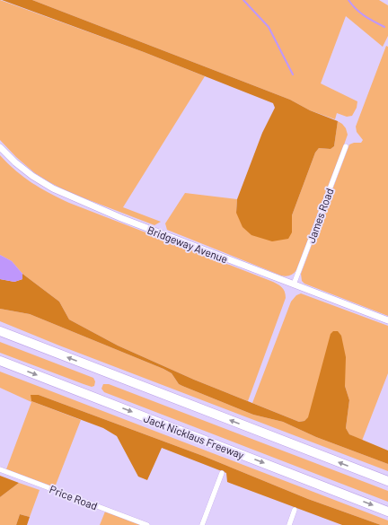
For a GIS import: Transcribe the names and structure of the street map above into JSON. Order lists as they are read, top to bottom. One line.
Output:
{"streets":{"highway":["Jack Nicklaus Freeway"],"street":["James Road","Bridgeway Avenue","Price Road"]},"crossings":[["James Road","Bridgeway Avenue"]]}
